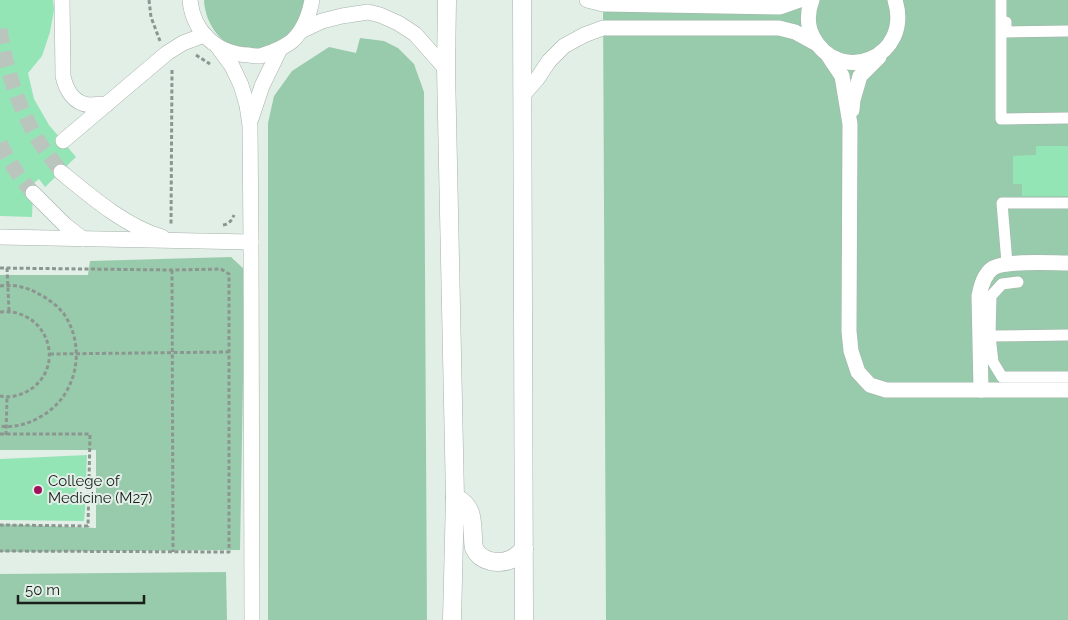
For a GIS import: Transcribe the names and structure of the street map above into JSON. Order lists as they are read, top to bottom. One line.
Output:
{"places":["College of Medicine (M27)"],"scale_bar":"50 m"}
